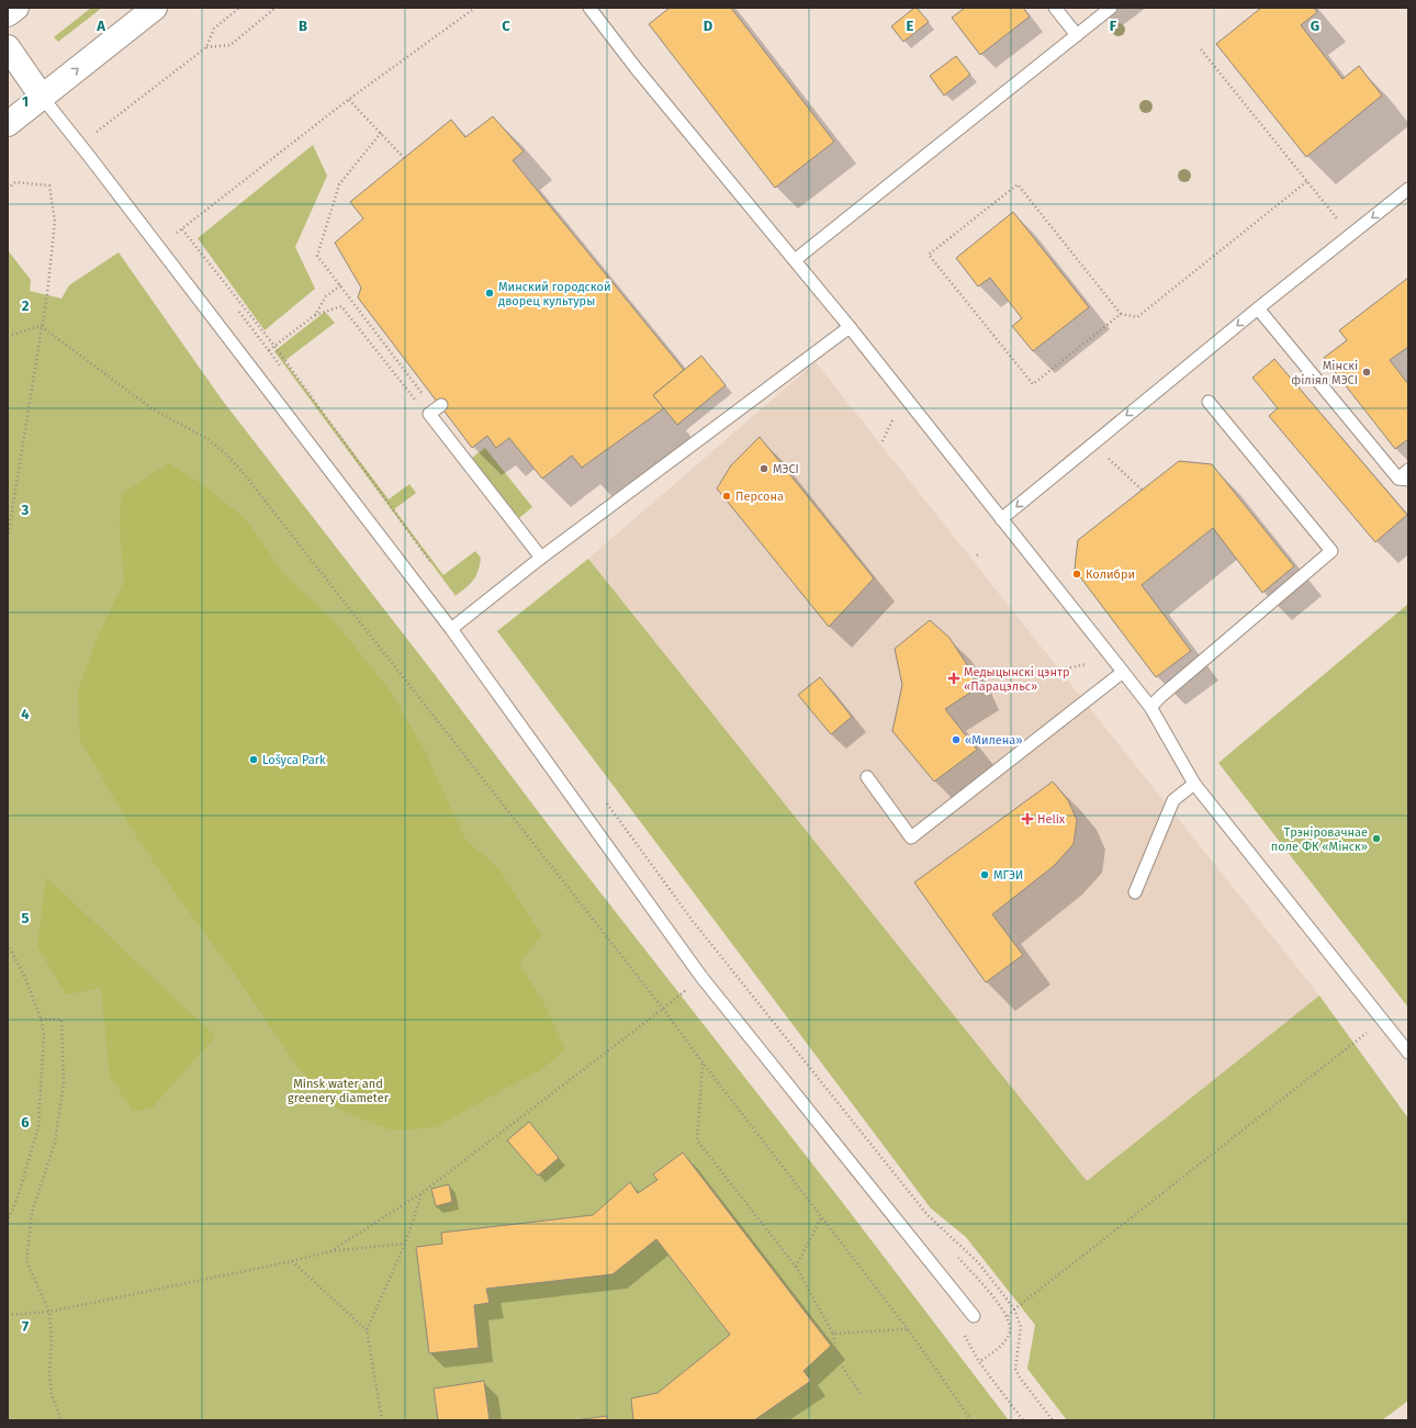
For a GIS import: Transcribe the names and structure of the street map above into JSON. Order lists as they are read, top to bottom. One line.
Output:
{"parks":["Minsk water and greenery diameter"],"places":{"other":["Минский городской дворец культуры","Мінскі філіял МЭСІ","МЭСІ","Персона","Колибри","«Милена»","Lošyca Park","Трэніровачнае поле ФК «Мінск»","МГЭИ"],"health":["Медыцынскі цэнтр «Парацэльс»","Helix"]},"grid":{"columns":["A","B","C","D","E","F","G"],"rows":["1","2","3","4","5","6","7"]}}
